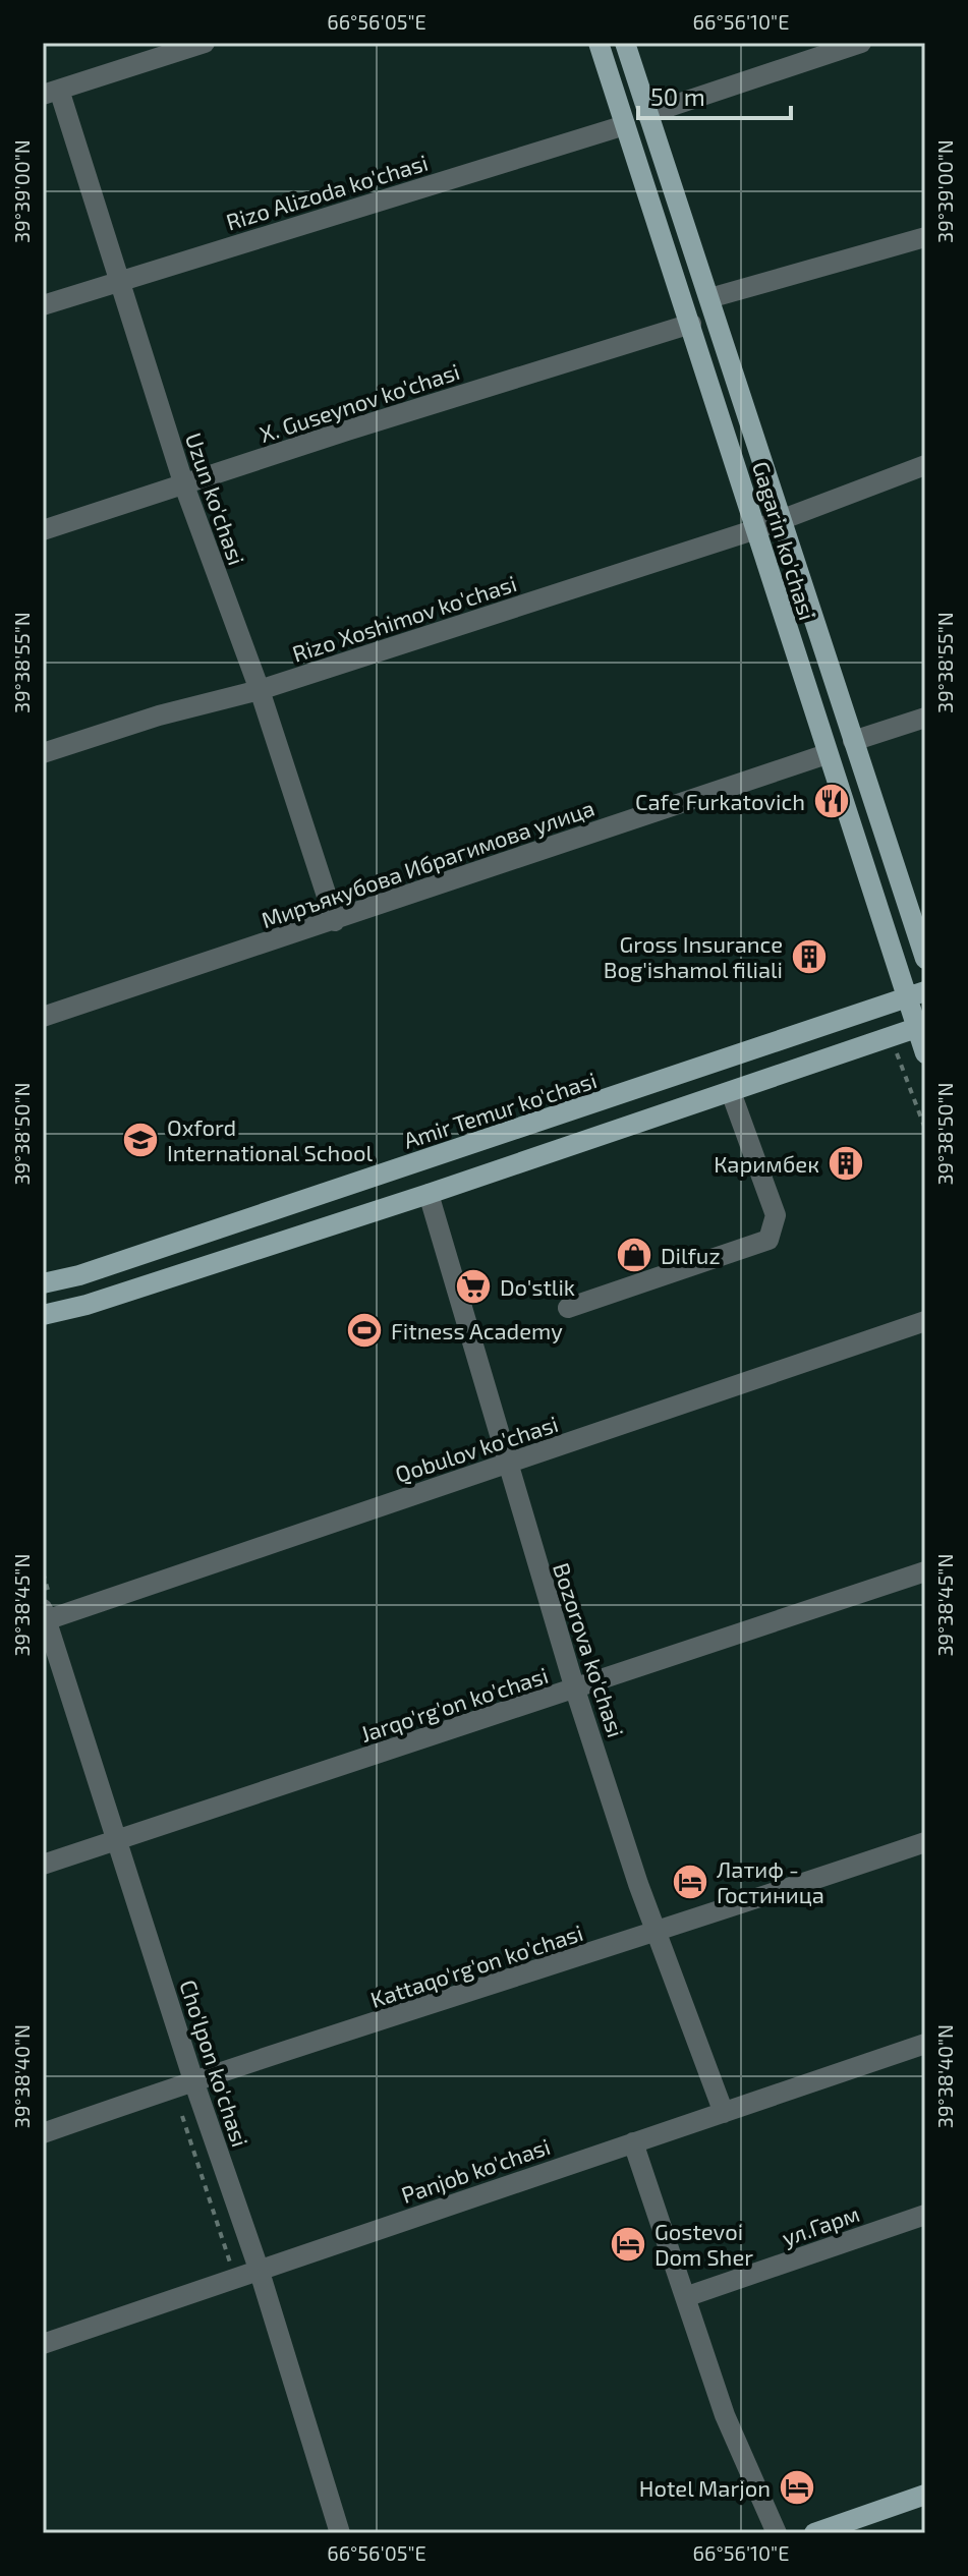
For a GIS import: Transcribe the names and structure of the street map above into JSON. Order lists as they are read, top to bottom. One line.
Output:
{"streets":{"main road":["Gagarin ko'chasi","Amir Temur ko'chasi"],"street":["Rizo Alizoda ko'chasi","X. Guseynov ko'chasi","Uzun ko'chasi","Rizo Xoshimov ko'chasi","Миръякубова Ибрагимова улица","Qobulov ko'chasi","Bozorova ko'chasi","Jarqo'rg'on ko'chasi","Kattaqo'rg'on ko'chasi","Cho'lpon ko'chasi","Panjob ko'chasi","ул.Гарм"]},"crossings":[["Rizo Alizoda ko'chasi","Uzun ko'chasi"],["Rizo Alizoda ko'chasi","Gagarin ko'chasi"],["X. Guseynov ko'chasi","Uzun ko'chasi"],["X. Guseynov ko'chasi","Gagarin ko'chasi"],["Uzun ko'chasi","Rizo Xoshimov ko'chasi"],["Uzun ko'chasi","Миръякубова Ибрагимова улица"],["Gagarin ko'chasi","Rizo Xoshimov ko'chasi"],["Gagarin ko'chasi","Миръякубова Ибрагимова улица"],["Gagarin ko'chasi","Amir Temur ko'chasi"],["Qobulov ko'chasi","Bozorova ko'chasi"],["Qobulov ko'chasi","Cho'lpon ko'chasi"],["Bozorova ko'chasi","Jarqo'rg'on ko'chasi"],["Bozorova ko'chasi","Kattaqo'rg'on ko'chasi"],["Bozorova ko'chasi","Panjob ko'chasi"],["Jarqo'rg'on ko'chasi","Cho'lpon ko'chasi"],["Kattaqo'rg'on ko'chasi","Cho'lpon ko'chasi"],["Cho'lpon ko'chasi","Panjob ko'chasi"]],"places":{"restaurant":["Cafe Furkatovich"],"building":["Gross Insurance Bog'ishamol filiali","Каримбек"],"school or university":["Oxford International School"],"shop":["Dilfuz"],"supermarket":["Do'stlik"],"sports":["Fitness Academy"],"hotel":["Латиф - Гостиница","Gostevoi Dom Sher","Hotel Marjon"]},"scale_bar":"50 m","coordinates":["66°56'05\"E","66°56'10\"E","39°39'00\"N","39°38'55\"N","39°38'50\"N","39°38'45\"N","39°38'40\"N"]}
